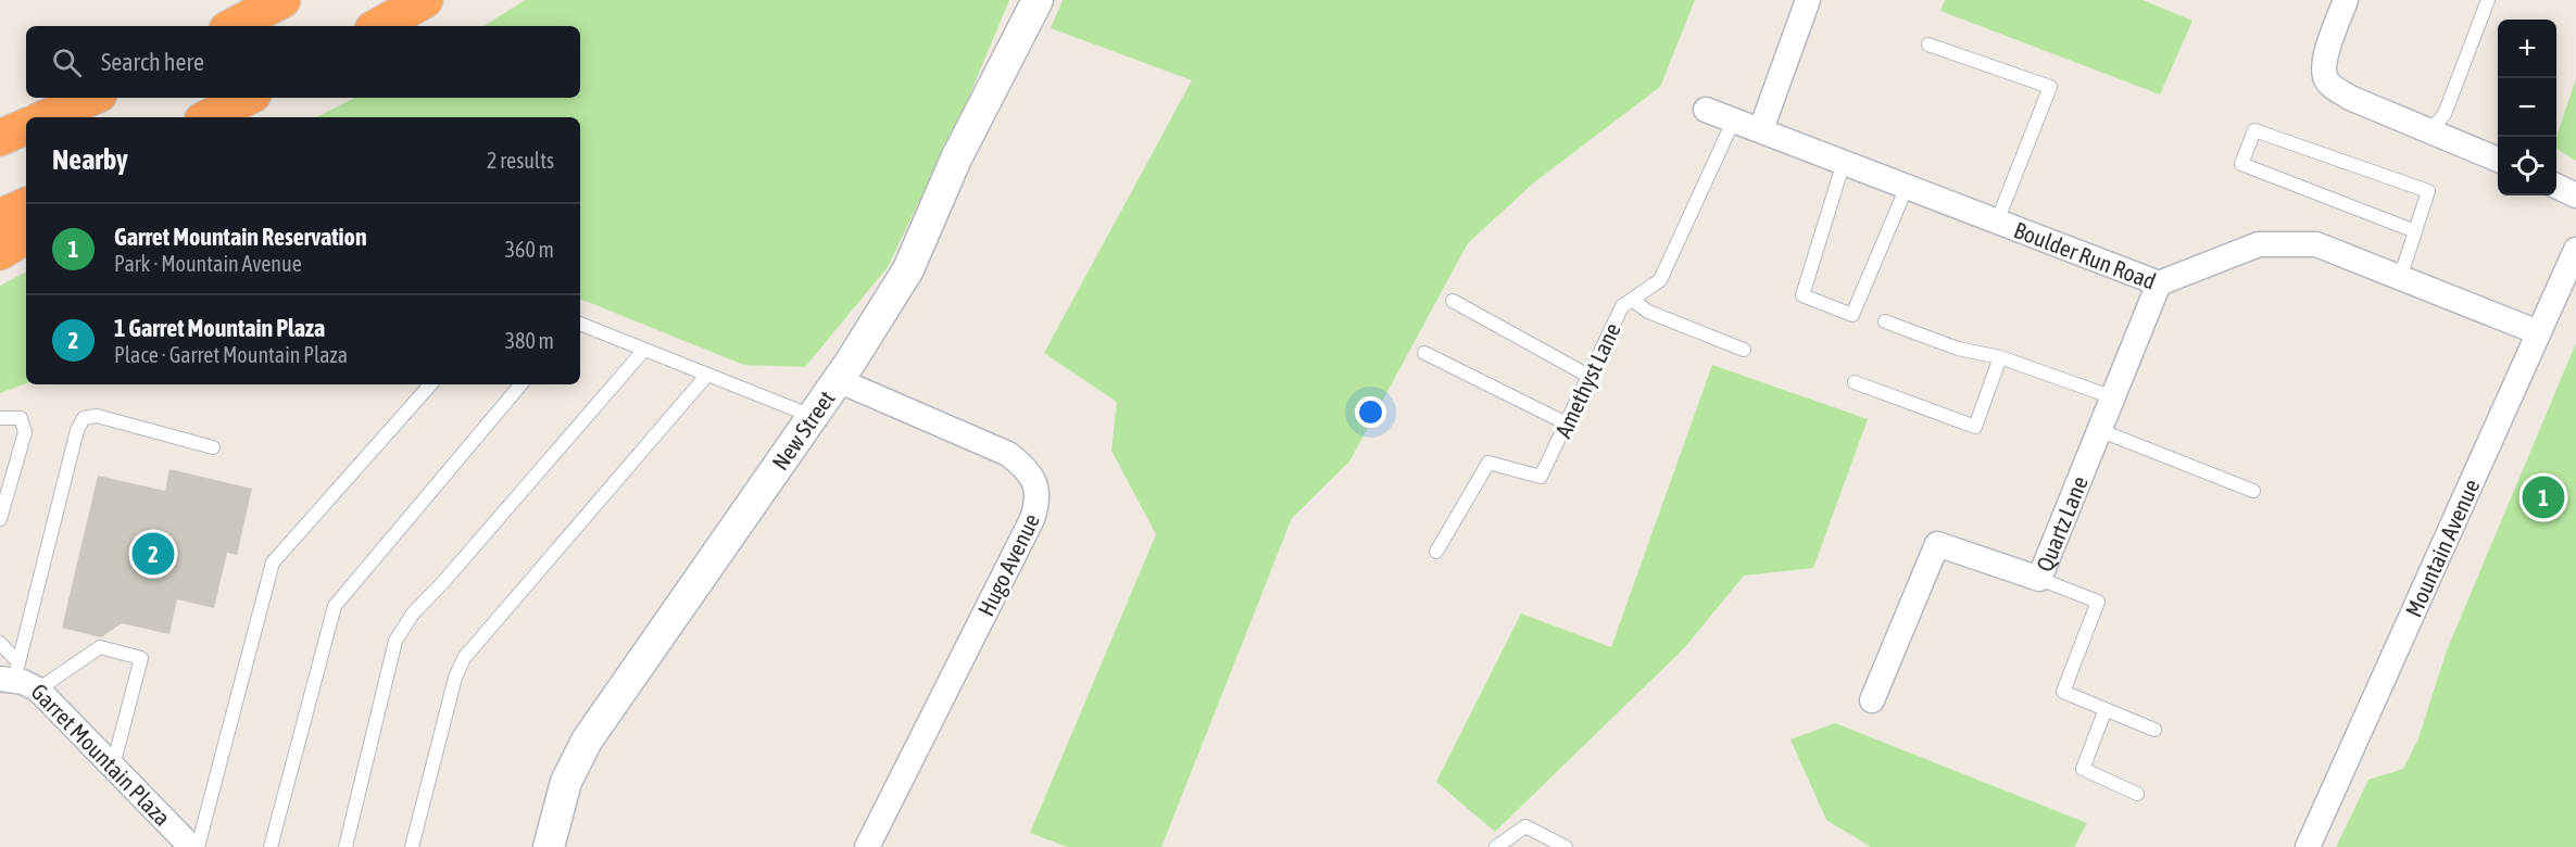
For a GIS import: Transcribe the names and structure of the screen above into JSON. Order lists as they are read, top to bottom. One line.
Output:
{"streets":{"street":["Boulder Run Road","New Street","Quartz Lane","Mountain Avenue","Hugo Avenue","Garret Mountain Plaza"],"lane":["Amethyst Lane"]},"crossings":[["Boulder Run Road","Amethyst Lane"],["Boulder Run Road","Quartz Lane"],["Boulder Run Road","Mountain Avenue"],["New Street","Hugo Avenue"]],"page":{"map_buttons":["+","−"],"search":"Search here","heading":["Nearby","2 results"],"list":[{"mark":"1","name":"Garret Mountain Reservation","note":"Park · Mountain Avenue","value":"360 m"},{"mark":"2","name":"1 Garret Mountain Plaza","note":"Place · Garret Mountain Plaza","value":"380 m"}],"pins":["1","2"]}}
